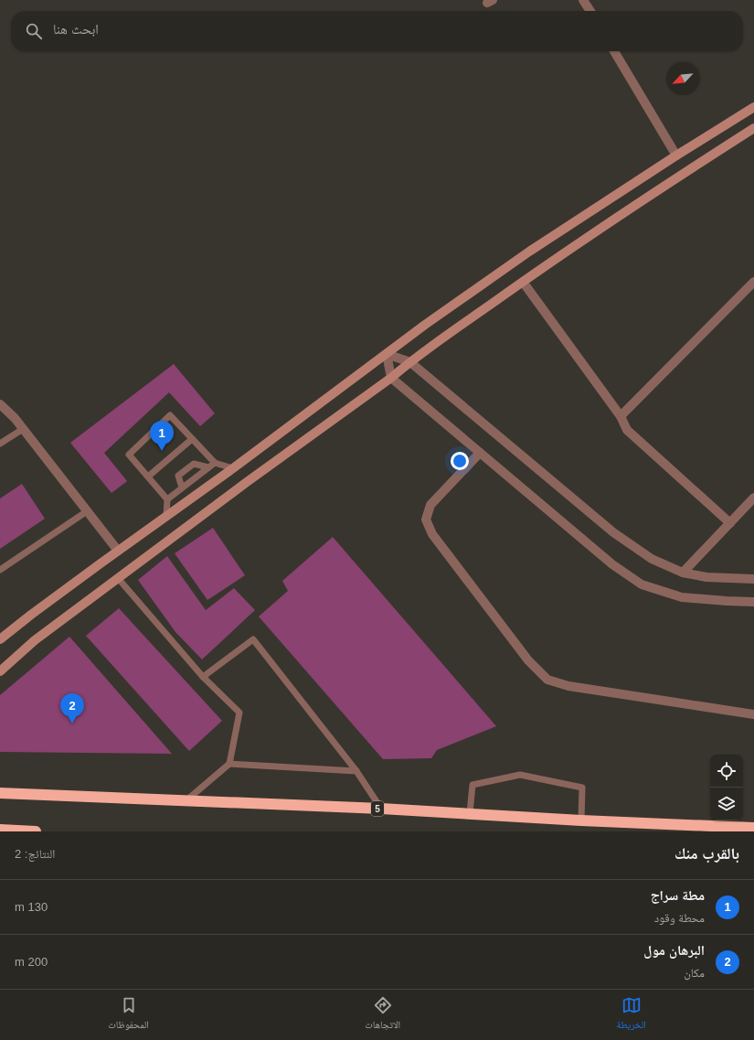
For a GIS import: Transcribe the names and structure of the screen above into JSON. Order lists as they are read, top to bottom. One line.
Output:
{"streets":{"highway":["5"]},"north":"bottom left","page":{"search":"ابحث هنا","pins":["1","2"],"heading":["بالقرب منك","النتائج: 2"],"list":[{"mark":"1","name":"مطة سراج","note":"محطة وقود","value":"130 m"},{"mark":"2","name":"البرهان مول","note":"مكان","value":"200 m"}],"nav":["الخريطة","الاتجاهات","المحفوظات"]}}
